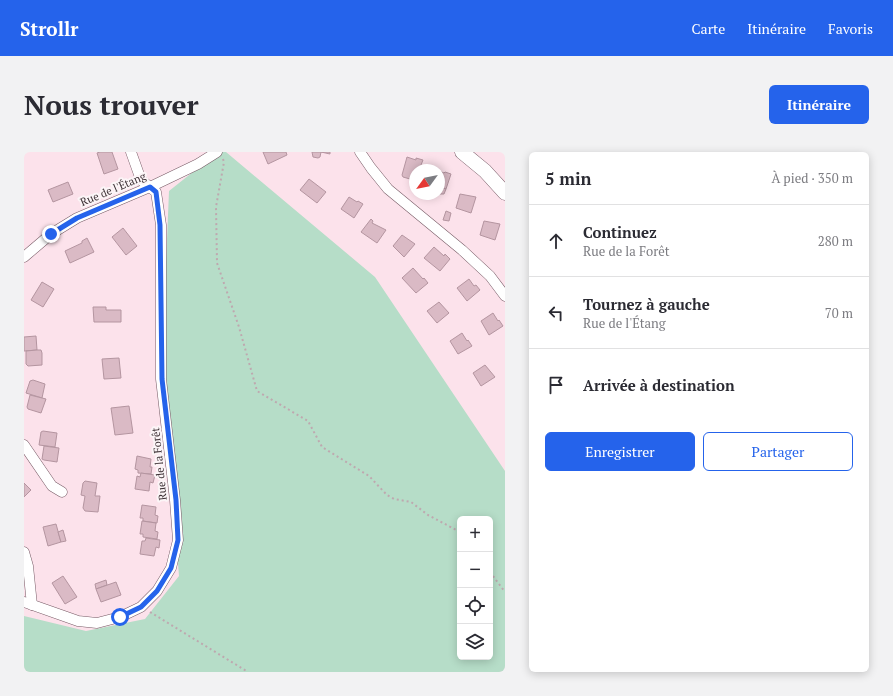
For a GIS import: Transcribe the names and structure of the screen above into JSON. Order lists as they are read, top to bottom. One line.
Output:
{"streets":{"street":["Rue de l'Étang","Rue de la Forêt"]},"crossings":[["Rue de l'Étang","Rue de la Forêt"]],"north":"bottom left","page":{"header":"Strollr","nav":["Carte","Itinéraire","Favoris"],"buttons":["Itinéraire",["Enregistrer","Partager"]],"title":"Nous trouver","heading":["5 min","À pied · 350 m"],"list":[["Continuez","Rue de la Forêt","280 m"],["Tournez à gauche","Rue de l'Étang","70 m"],"Arrivée à destination"],"map_buttons":["+","−"]}}
